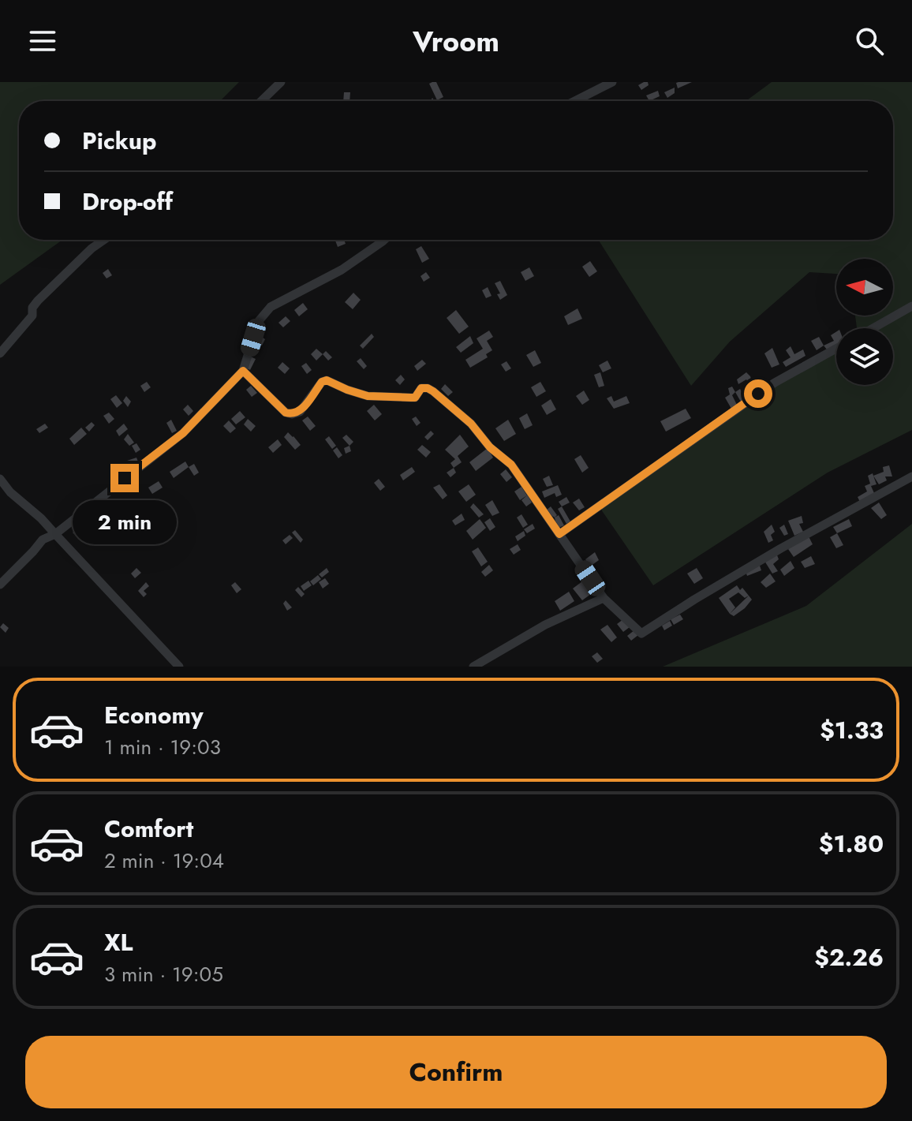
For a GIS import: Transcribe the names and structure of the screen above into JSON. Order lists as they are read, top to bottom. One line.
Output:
{"north":"left","page":{"header":"Vroom","banner":["Pickup","Drop-off"],"bubble":"2 min","list":[{"name":"Economy","note":"1 min · 19:03","value":"$1.33"},{"name":"Comfort","note":"2 min · 19:04","value":"$1.80"},{"name":"XL","note":"3 min · 19:05","value":"$2.26"}],"buttons":"Confirm"}}
